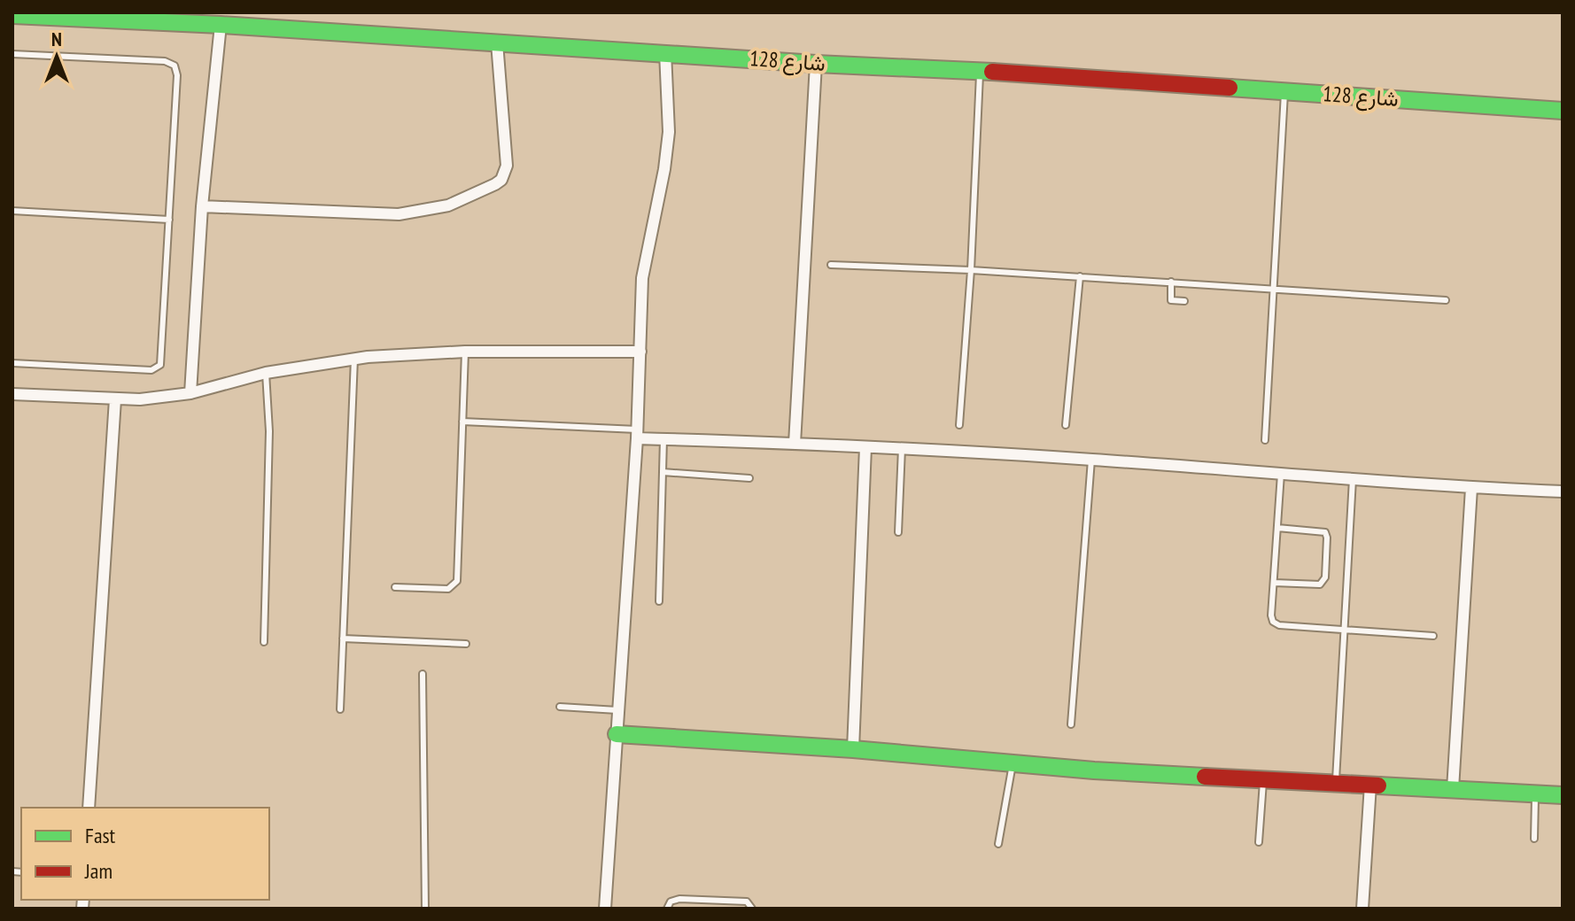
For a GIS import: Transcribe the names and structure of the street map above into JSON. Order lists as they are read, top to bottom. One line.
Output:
{"streets":{"street":["شارع 128"]},"legend":["Fast","Jam"],"north":"top"}
